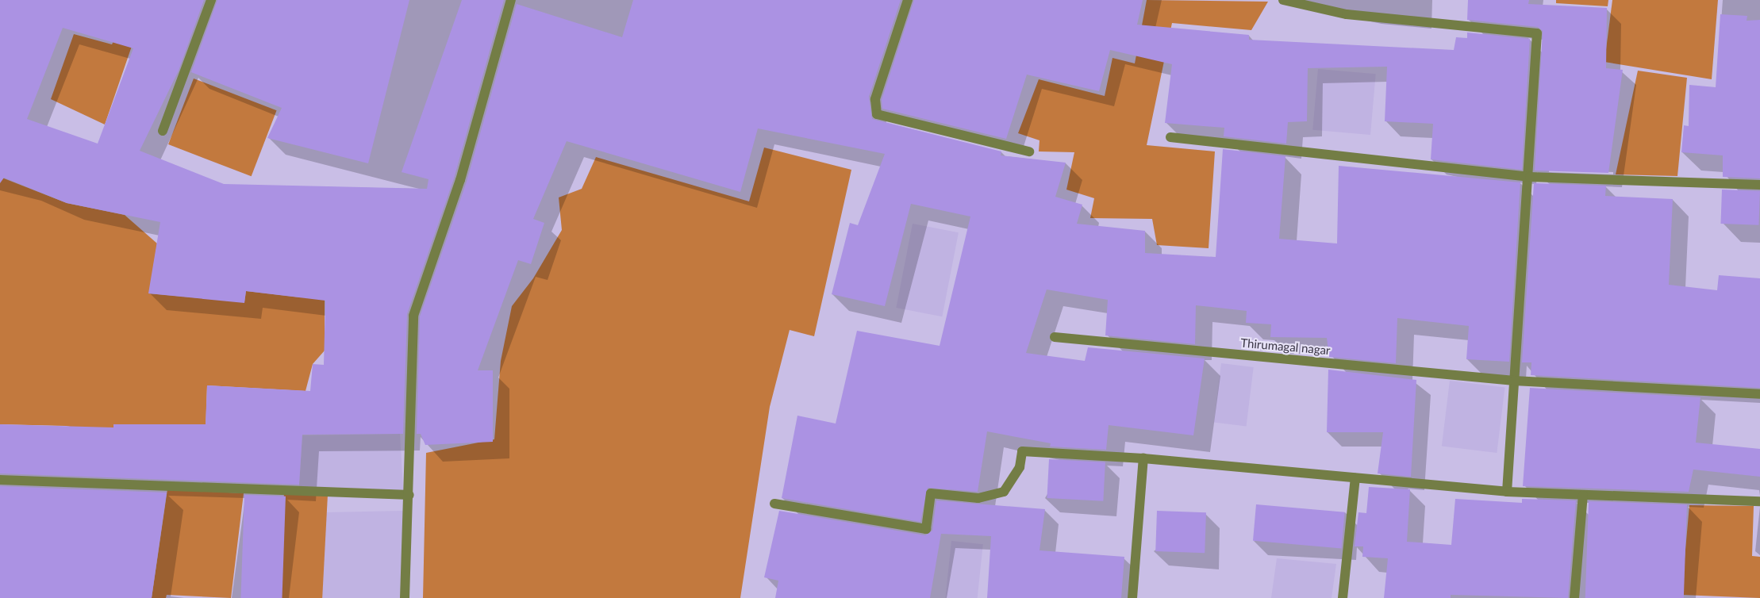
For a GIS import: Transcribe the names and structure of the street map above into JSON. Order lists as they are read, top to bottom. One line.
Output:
{"streets":{"street":["Thirumagal nagar"]}}
